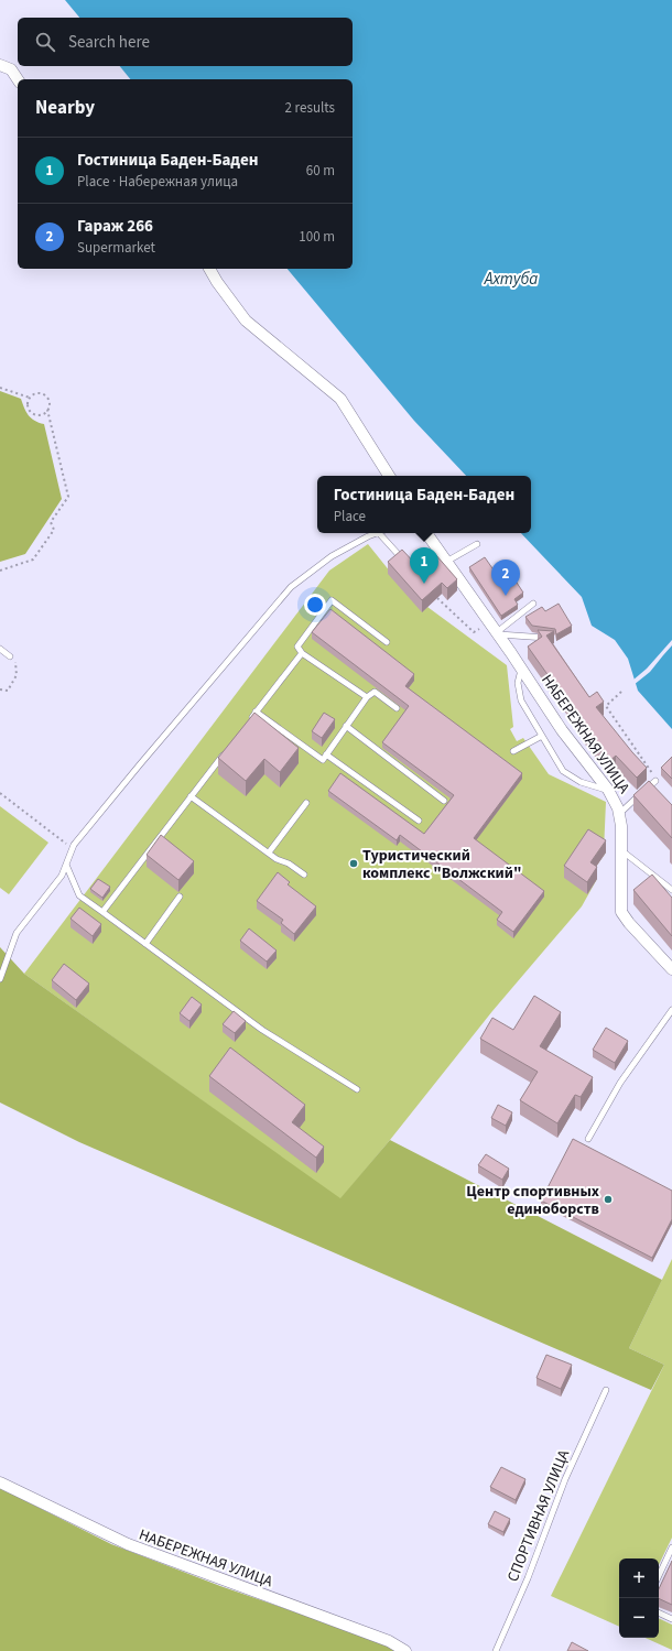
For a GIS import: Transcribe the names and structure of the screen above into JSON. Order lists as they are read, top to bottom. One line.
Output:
{"streets":{"street":["НАБЕРЕЖНАЯ УЛИЦА"],"lane":["СПОРТИВНАЯ УЛИЦА"]},"water":["Ахтуба"],"places":["Туристический комплекс \"Волжский\"","Центр спортивных единоборств"],"page":{"search":"Search here","heading":["Nearby","2 results"],"list":[{"mark":"1","name":"Гостиница Баден-Баден","note":"Place · Набережная улица","value":"60 m"},{"mark":"2","name":"Гараж 266","note":"Supermarket","value":"100 m"}],"popup":["Гостиница Баден-Баден","Place"],"pins":["1","2"],"map_buttons":["+","−"]}}
